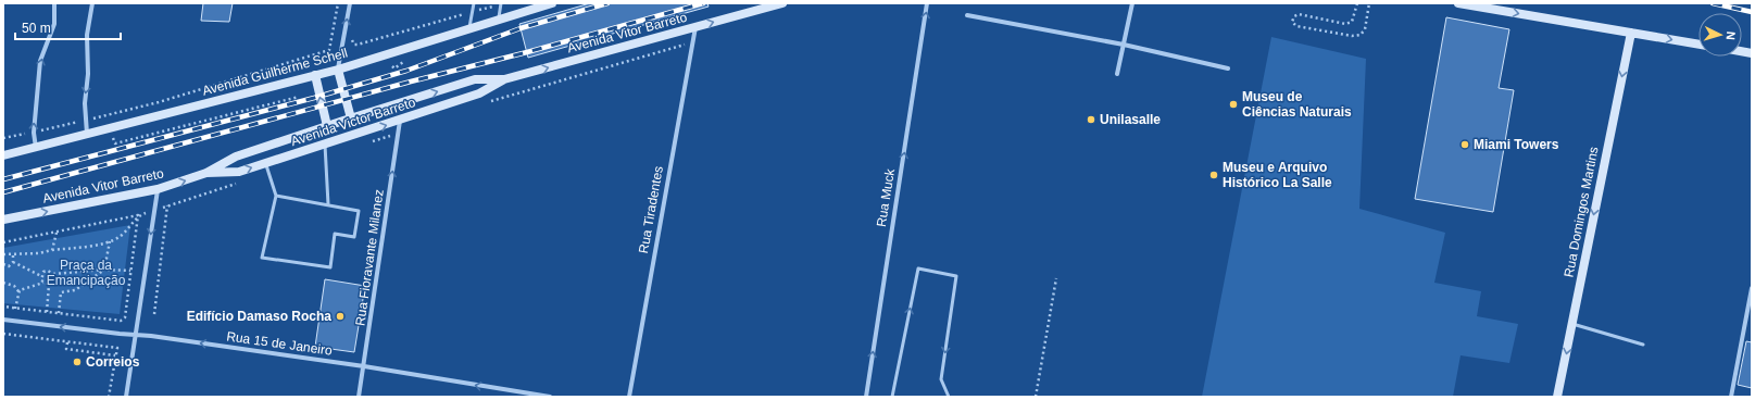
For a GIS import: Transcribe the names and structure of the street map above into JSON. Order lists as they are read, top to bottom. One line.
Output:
{"streets":{"main road":["Avenida Vitor Barreto","Avenida Guilherme Schell","Avenida Victor Barreto","Rua Domingos Martins"],"street":["Rua Muck","Rua Tiradentes","Rua Fioravante Milanez","Rua 15 de Janeiro"]},"crossings":[["Avenida Vitor Barreto","Avenida Victor Barreto"],["Avenida Vitor Barreto","Rua Tiradentes"],["Avenida Victor Barreto","Rua Fioravante Milanez"],["Rua Fioravante Milanez","Rua 15 de Janeiro"]],"one_way":["Avenida Vitor Barreto","Rua Muck","Rua Domingos Martins","Rua Fioravante Milanez","Rua 15 de Janeiro"],"parks":["Praça da Emancipação"],"places":["Museu de Ciências Naturais","Unilasalle","Miami Towers","Museu e Arquivo Histórico La Salle","Edifício Damaso Rocha","Correios"],"scale_bar":"50 m","north":"right"}
